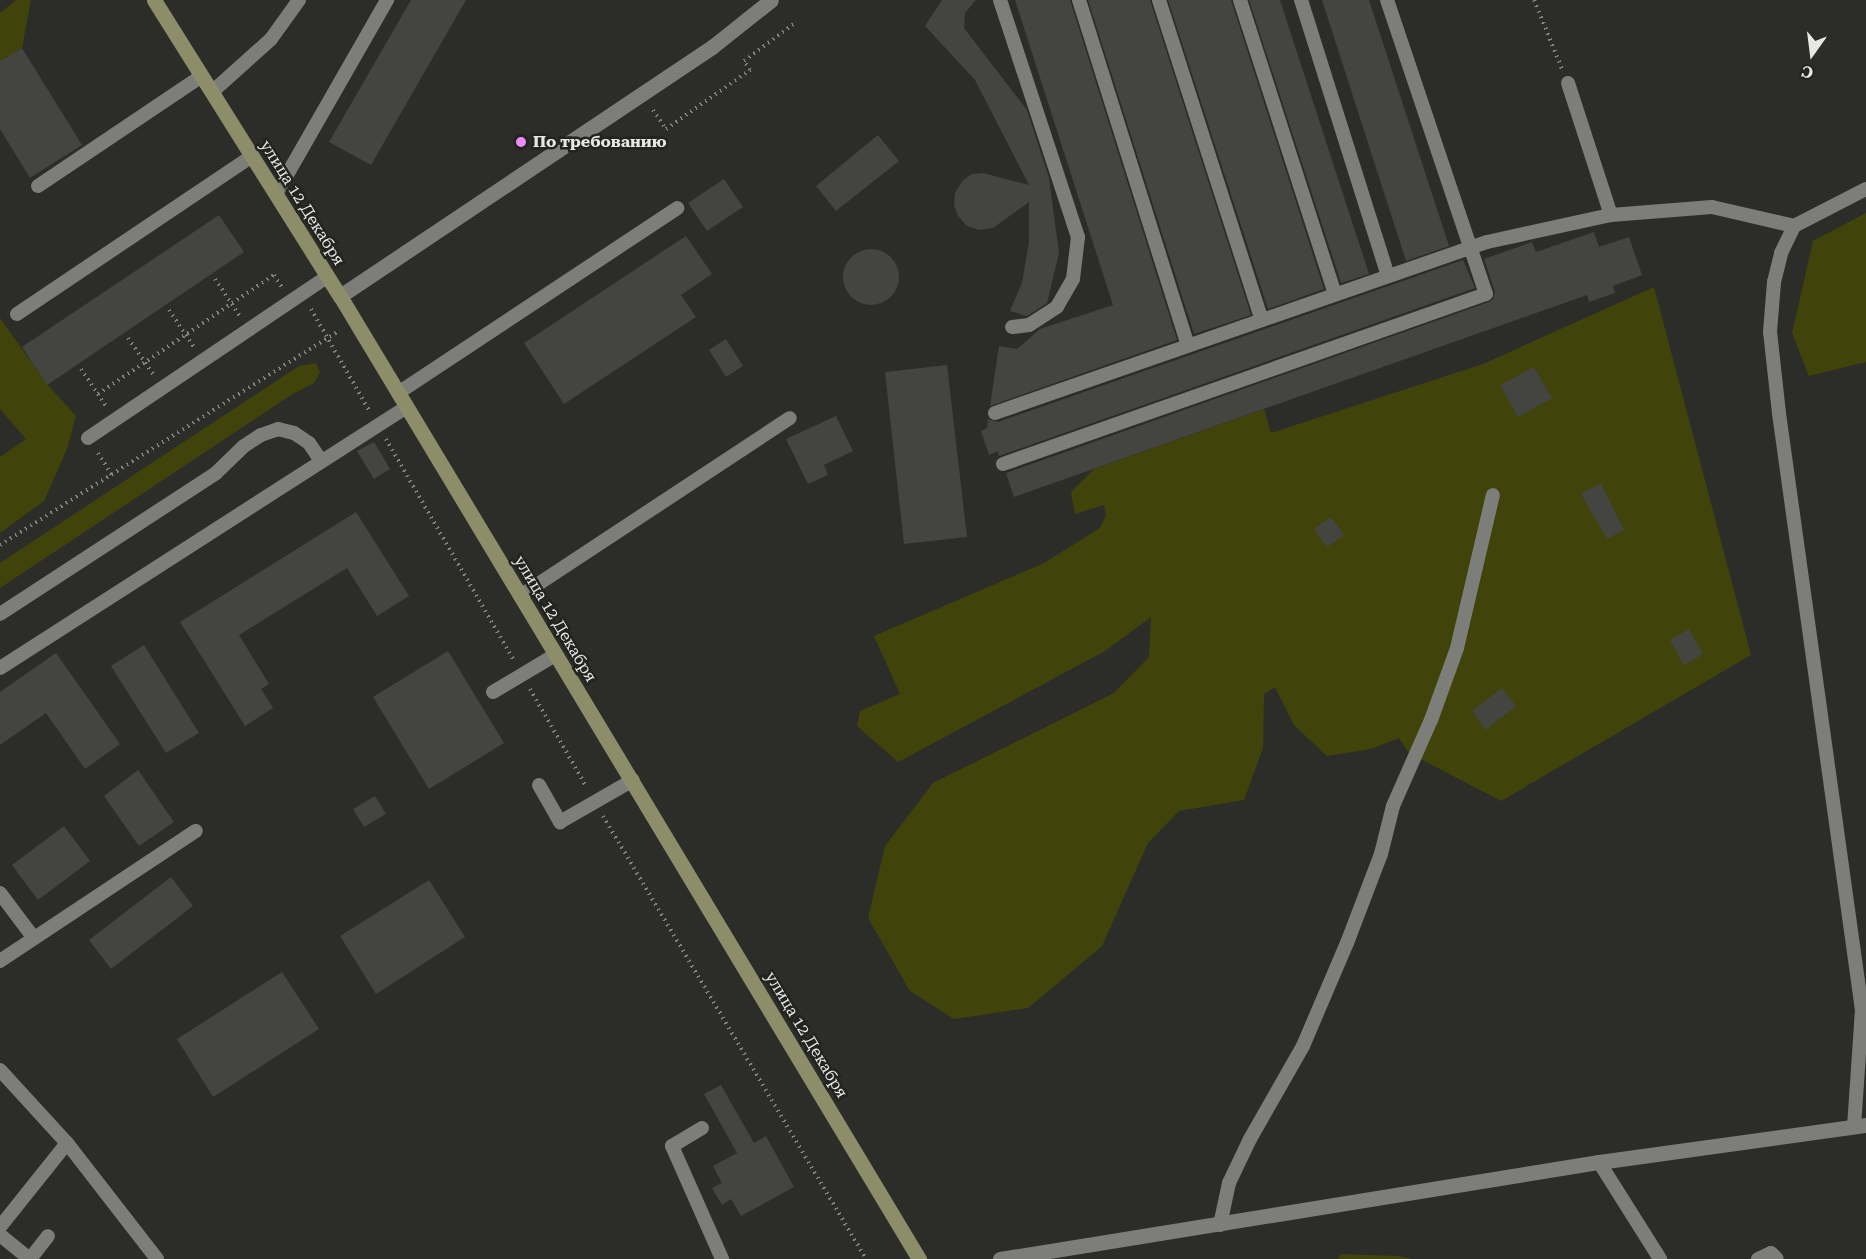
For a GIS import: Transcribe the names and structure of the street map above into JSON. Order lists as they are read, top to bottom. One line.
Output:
{"streets":{"main road":["улица 12 Декабря"]},"places":["По требованию"],"north":"bottom"}
